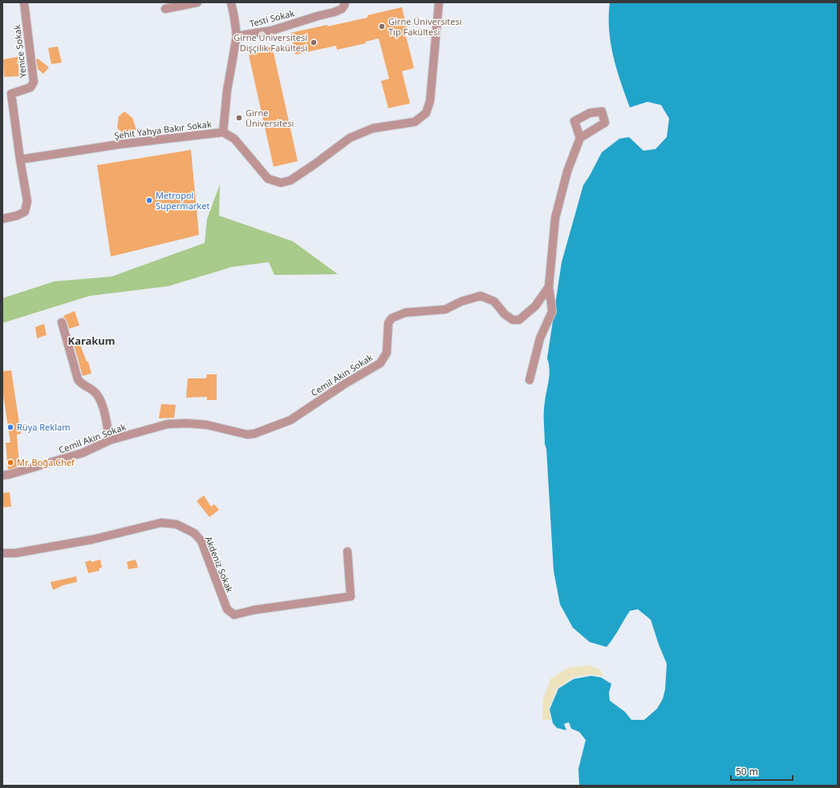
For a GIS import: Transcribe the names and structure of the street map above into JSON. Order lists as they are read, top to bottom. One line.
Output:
{"streets":{"street":["Testi Sokak","Yenice Sokak","Şehit Yahya Bakır Sokak","Cemil Akin Sokak","Akdeniz Sokak"]},"crossings":[["Yenice Sokak","Şehit Yahya Bakır Sokak"]],"districts":["Karakum"],"places":["Girne Üniversitesi Tıp Fakültesi","Girne Üniversitesi Dişçilik Fakültesi","Girne Üniversitesi","Metropol Supermarket","Rüya Reklam","Mr. Boğa Chef"],"scale_bar":"50 m"}
